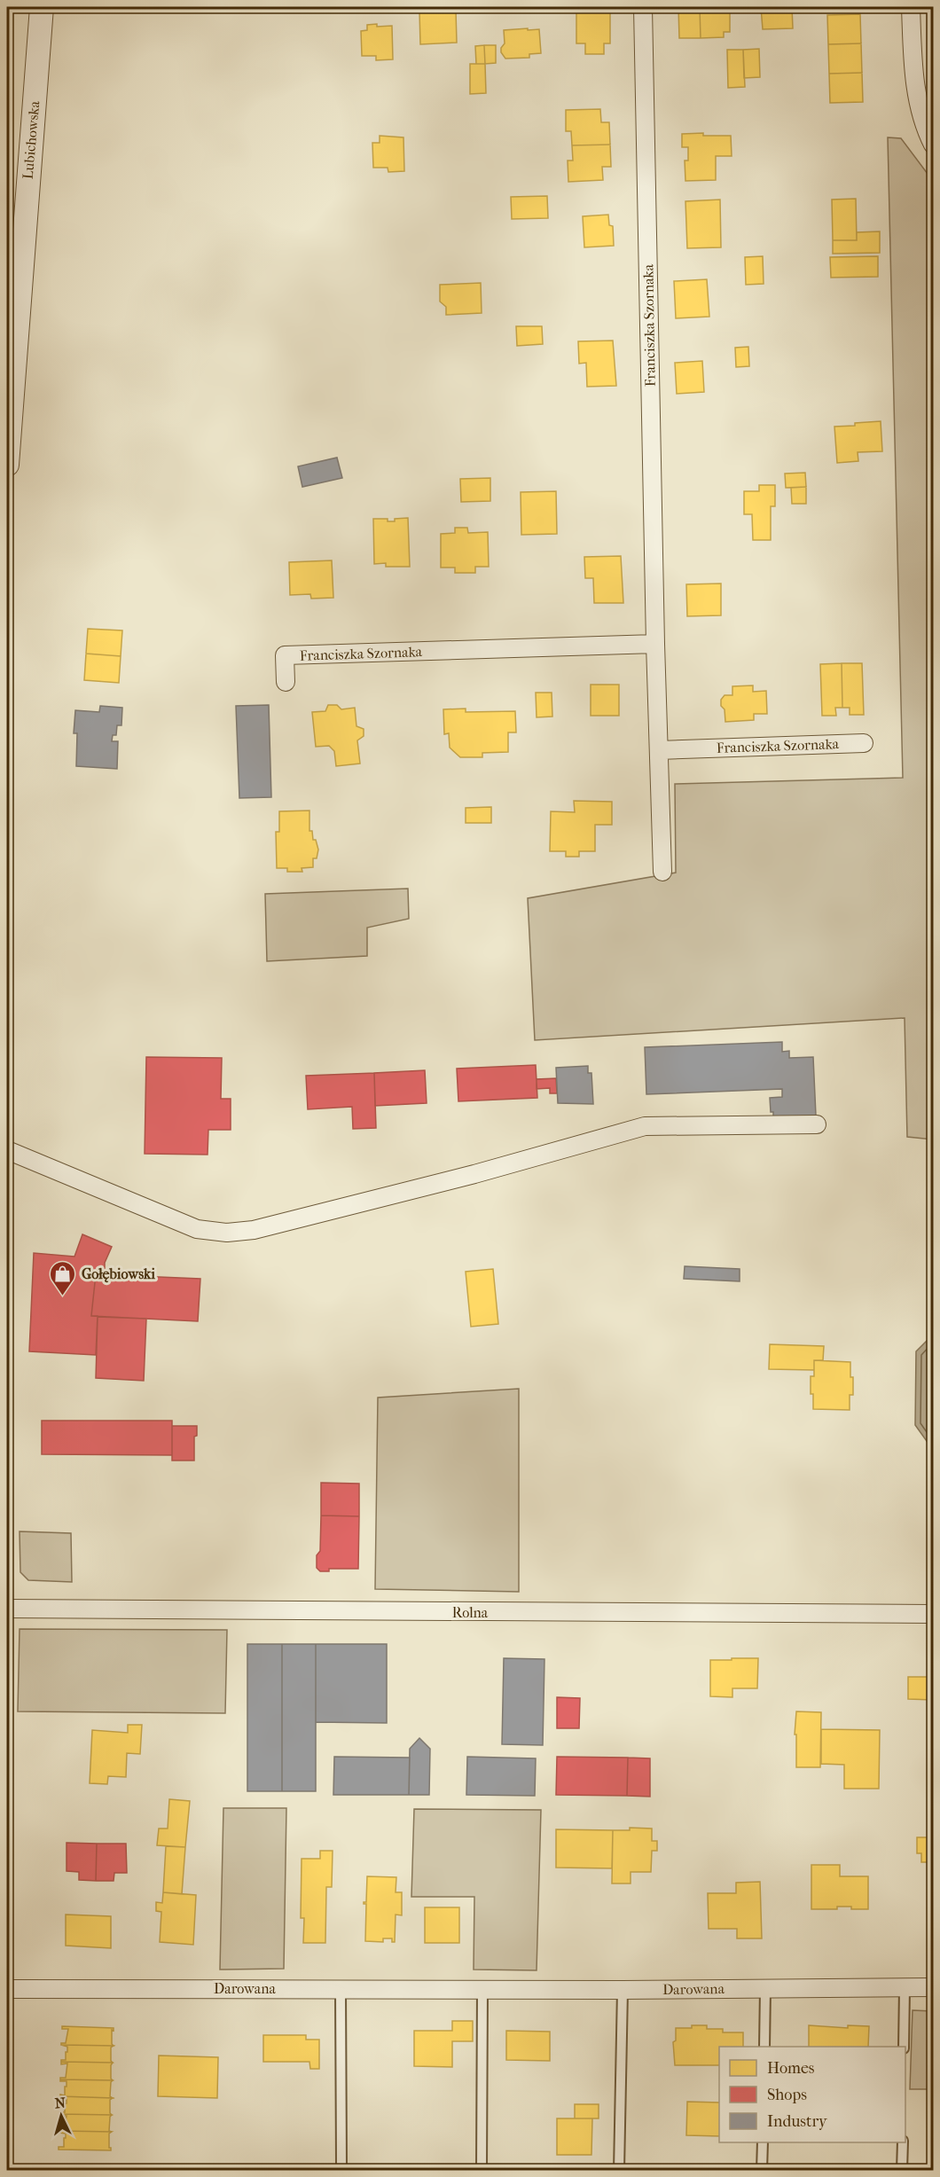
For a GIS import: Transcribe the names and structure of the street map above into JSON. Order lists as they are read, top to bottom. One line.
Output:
{"streets":{"street":["Lubichowska","Franciszka Szornaka","Rolna","Darowana"]},"places":{"shop":["Gołębiowski"]},"legend":["Homes","Shops","Industry"],"north":"top"}
